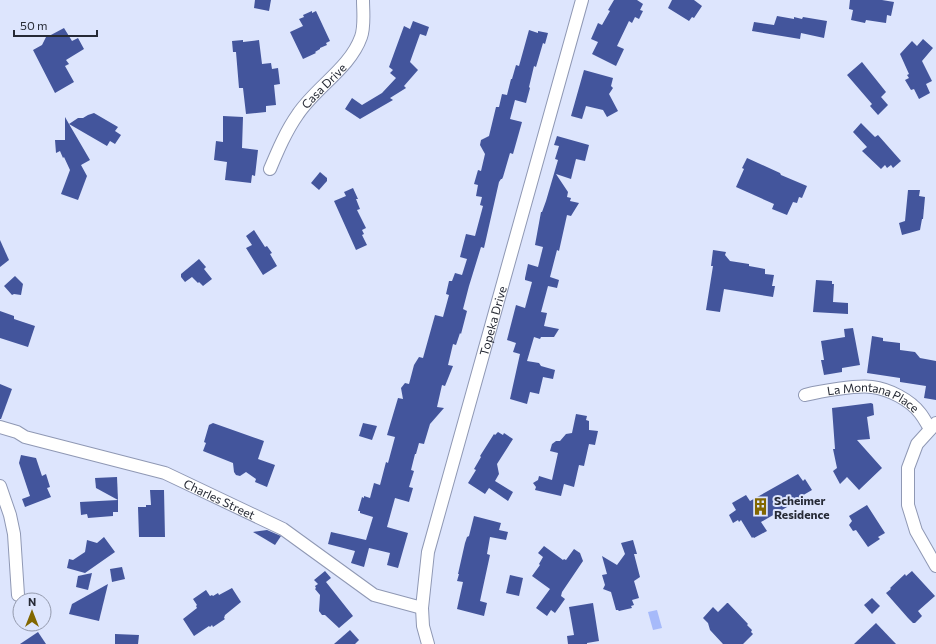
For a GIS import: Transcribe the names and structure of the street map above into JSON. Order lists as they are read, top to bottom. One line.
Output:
{"streets":{"street":["Casa Drive","Topeka Drive","La Montana Place","Charles Street"]},"crossings":[["Topeka Drive","Charles Street"]],"places":{"building":["Scheimer Residence"]},"scale_bar":"50 m","north":"top"}
